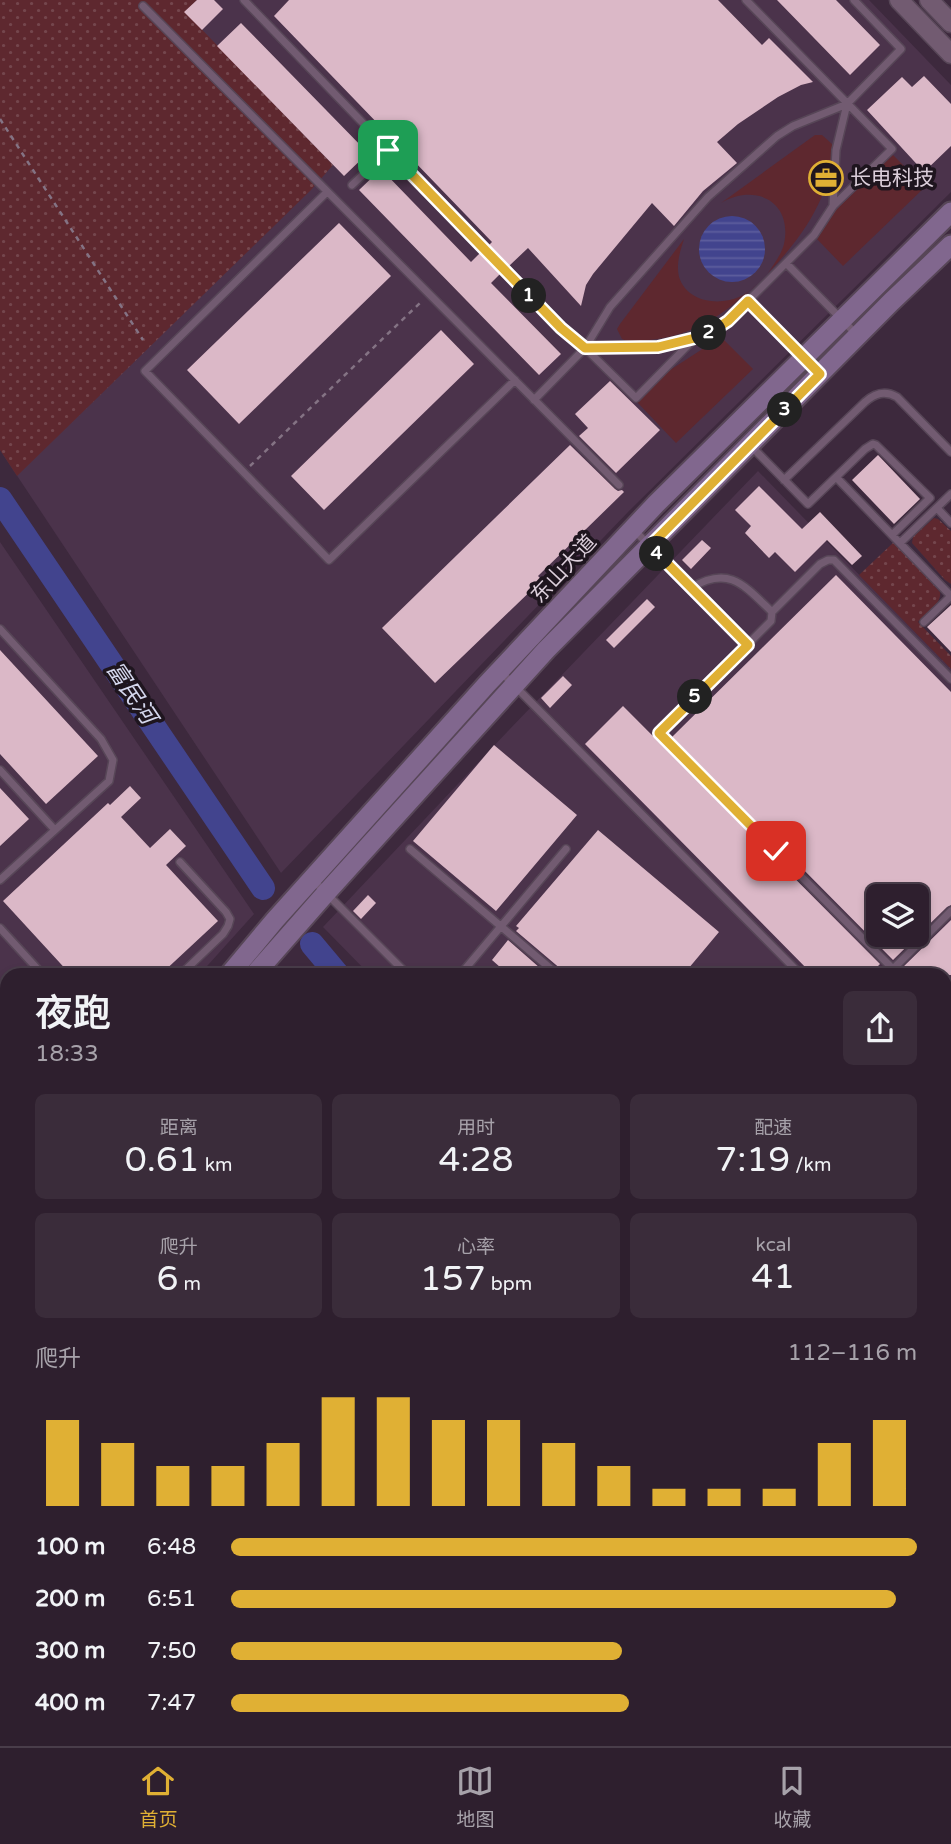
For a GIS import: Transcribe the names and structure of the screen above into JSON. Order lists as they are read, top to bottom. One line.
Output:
{"streets":{"main road":["东山大道"]},"water":["富民河"],"places":{"office":["长电科技"]},"page":{"pins":["1","2","3","4","5"],"heading":["夜跑","18:33"],"stats":[["距离","0.61 km"],["用时","4:28"],["配速","7:19 /km"],["爬升","6 m"],["心率","157 bpm"],["kcal","41"]],"chart":["爬升","112–116 m"],"list":[{"name":"100 m","note":"6:48"},{"name":"200 m","note":"6:51"},{"name":"300 m","note":"7:50"},{"name":"400 m","note":"7:47"}],"tabs":["首页","地图","收藏"]}}
